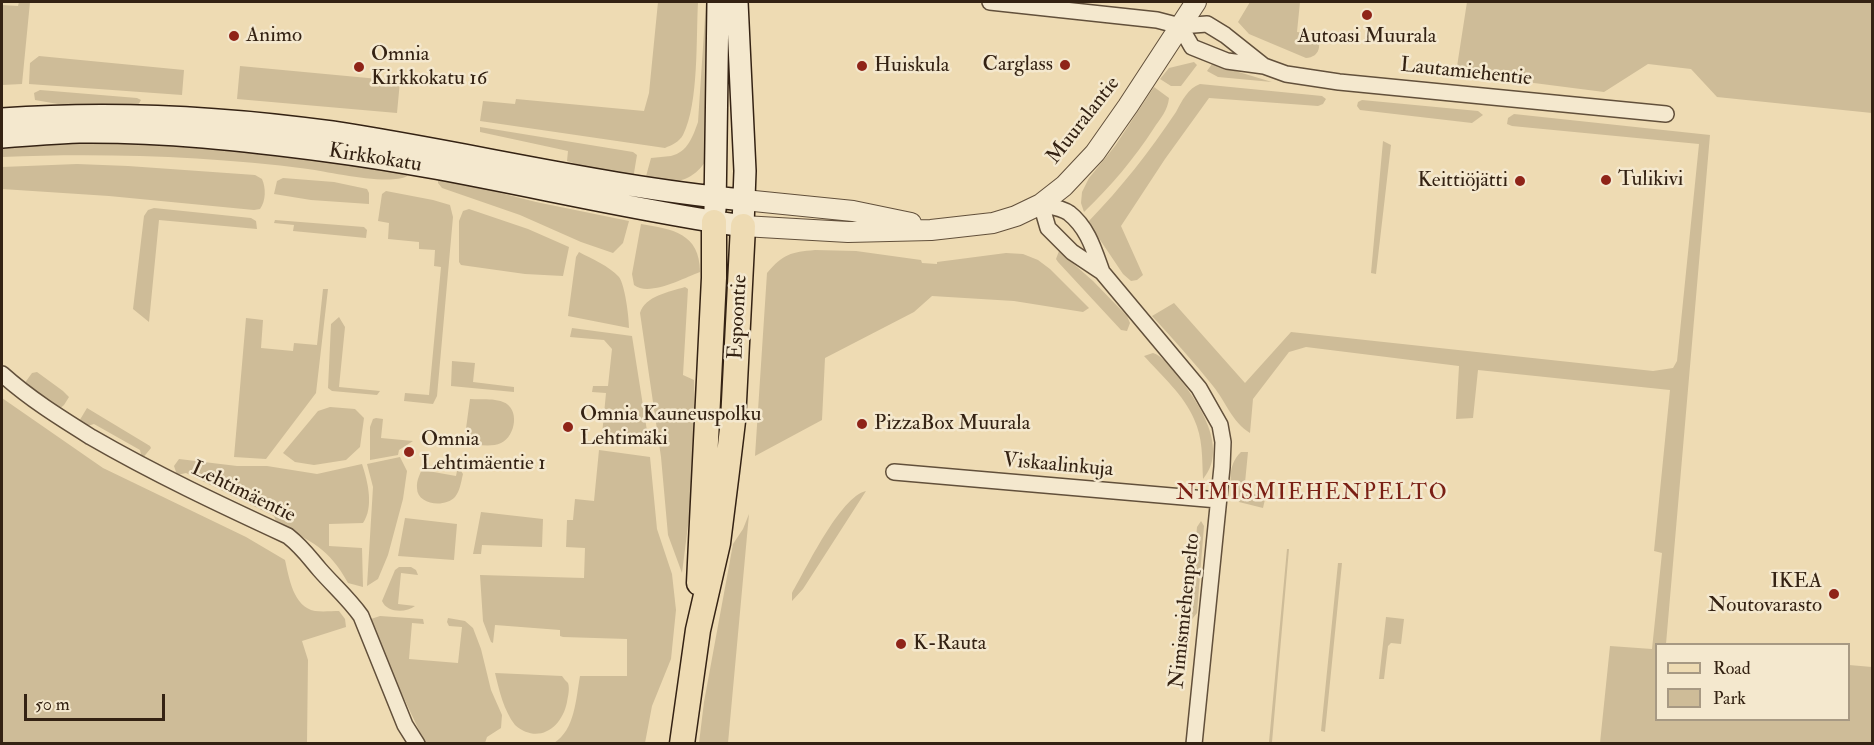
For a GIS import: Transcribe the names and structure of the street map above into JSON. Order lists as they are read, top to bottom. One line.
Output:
{"streets":{"main road":["Kirkkokatu","Espoontie"],"street":["Lautamiehentie","Muuralantie","Viskaalinkuja","Lehtimäentie","Nimismiehenpelto"]},"crossings":[["Lautamiehentie","Muuralantie"],["Muuralantie","Kirkkokatu"],["Muuralantie","Espoontie"],["Muuralantie","Nimismiehenpelto"],["Kirkkokatu","Espoontie"],["Viskaalinkuja","Nimismiehenpelto"]],"districts":["NIMISMIEHENPELTO"],"places":["Autoasi Muurala","Animo","Carglass","Huiskula","Omnia Kirkkokatu 16","Tulikivi","Keittiöjätti","PizzaBox Muurala","Omnia Kauneuspolku Lehtimäki","Omnia Lehtimäentie 1","IKEA Noutovarasto","K-Rauta"],"legend":["Road","Park"],"scale_bar":"50 m"}
